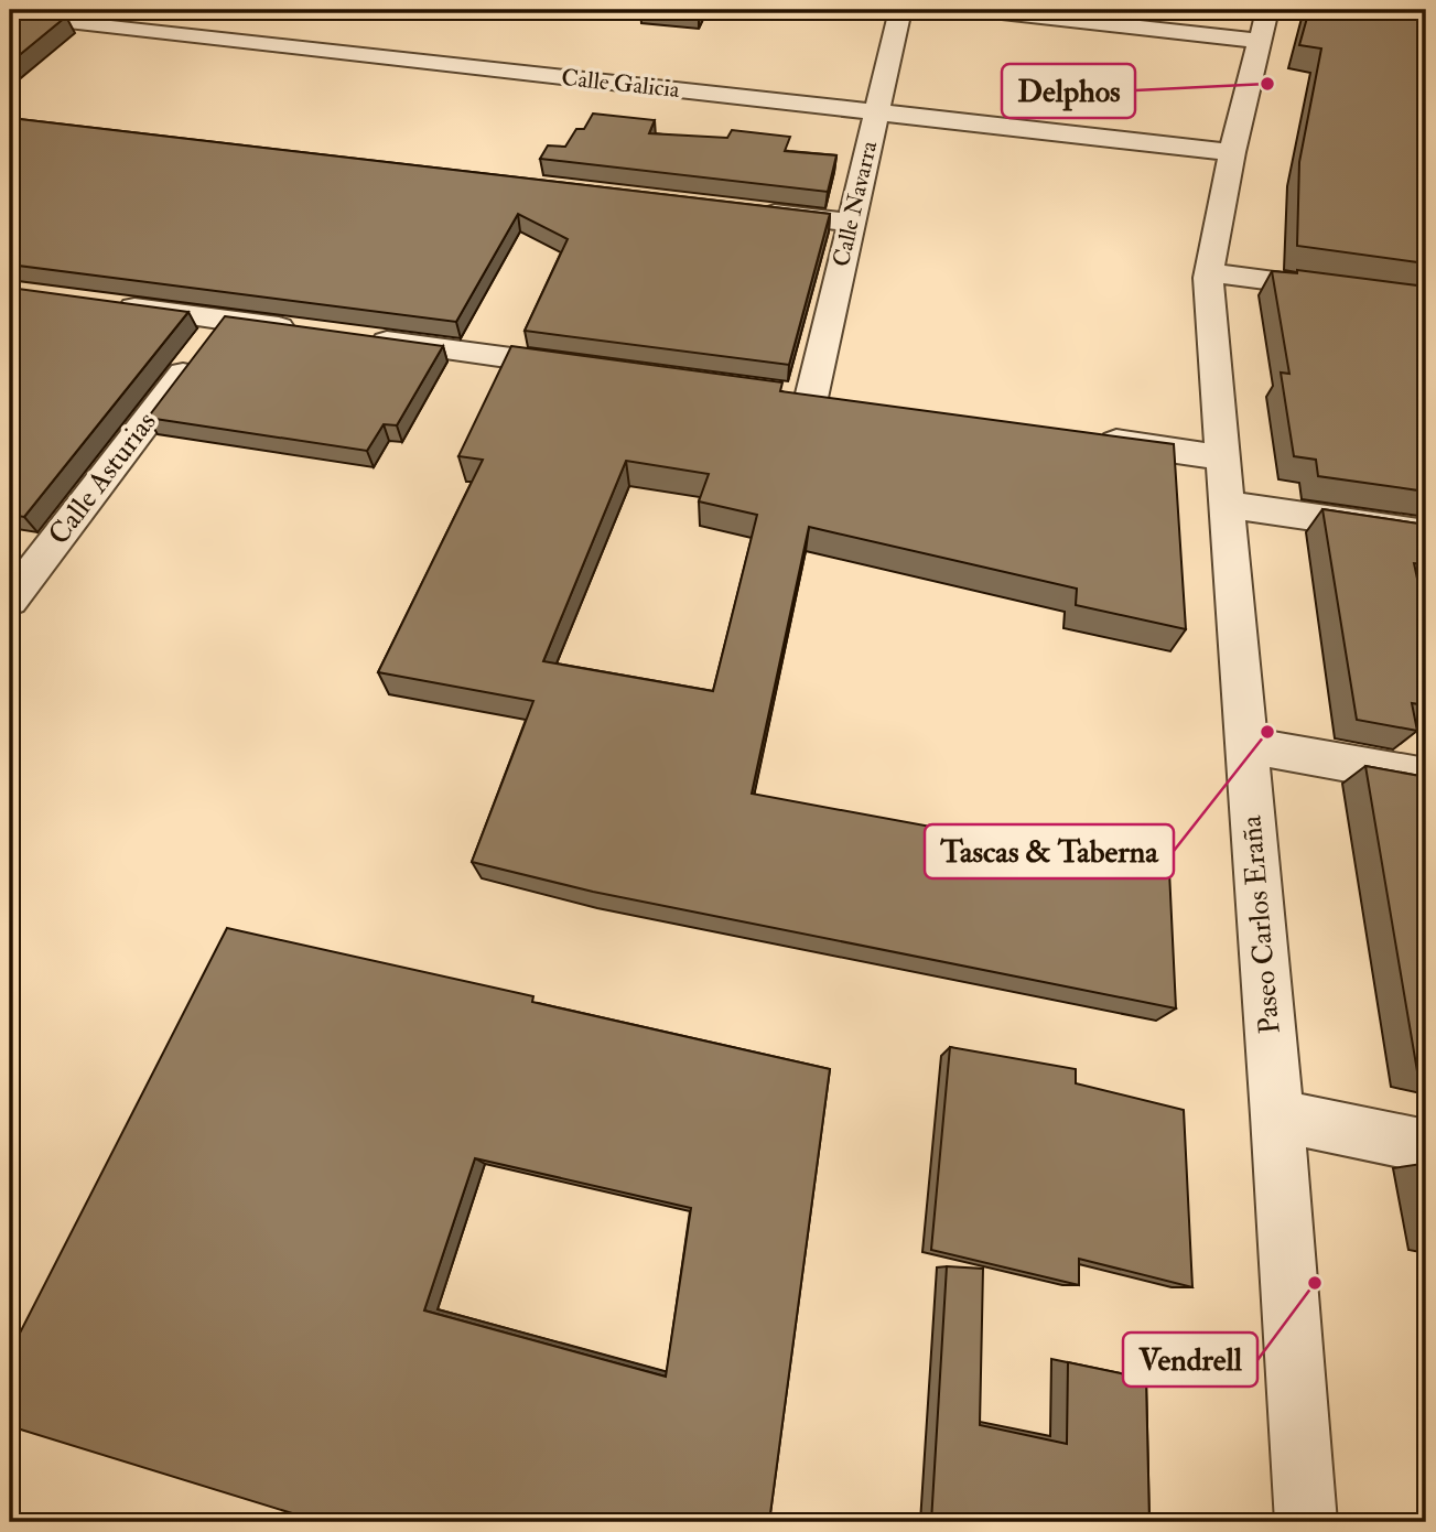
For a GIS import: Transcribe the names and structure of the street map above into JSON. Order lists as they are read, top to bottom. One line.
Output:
{"streets":{"street":["Calle Galicia","Calle Navarra","Calle Asturias","Paseo Carlos Eraña"]},"crossings":[["Calle Galicia","Calle Navarra"],["Calle Galicia","Paseo Carlos Eraña"]],"places":["Delphos","Tascas & Taberna","Vendrell"]}
